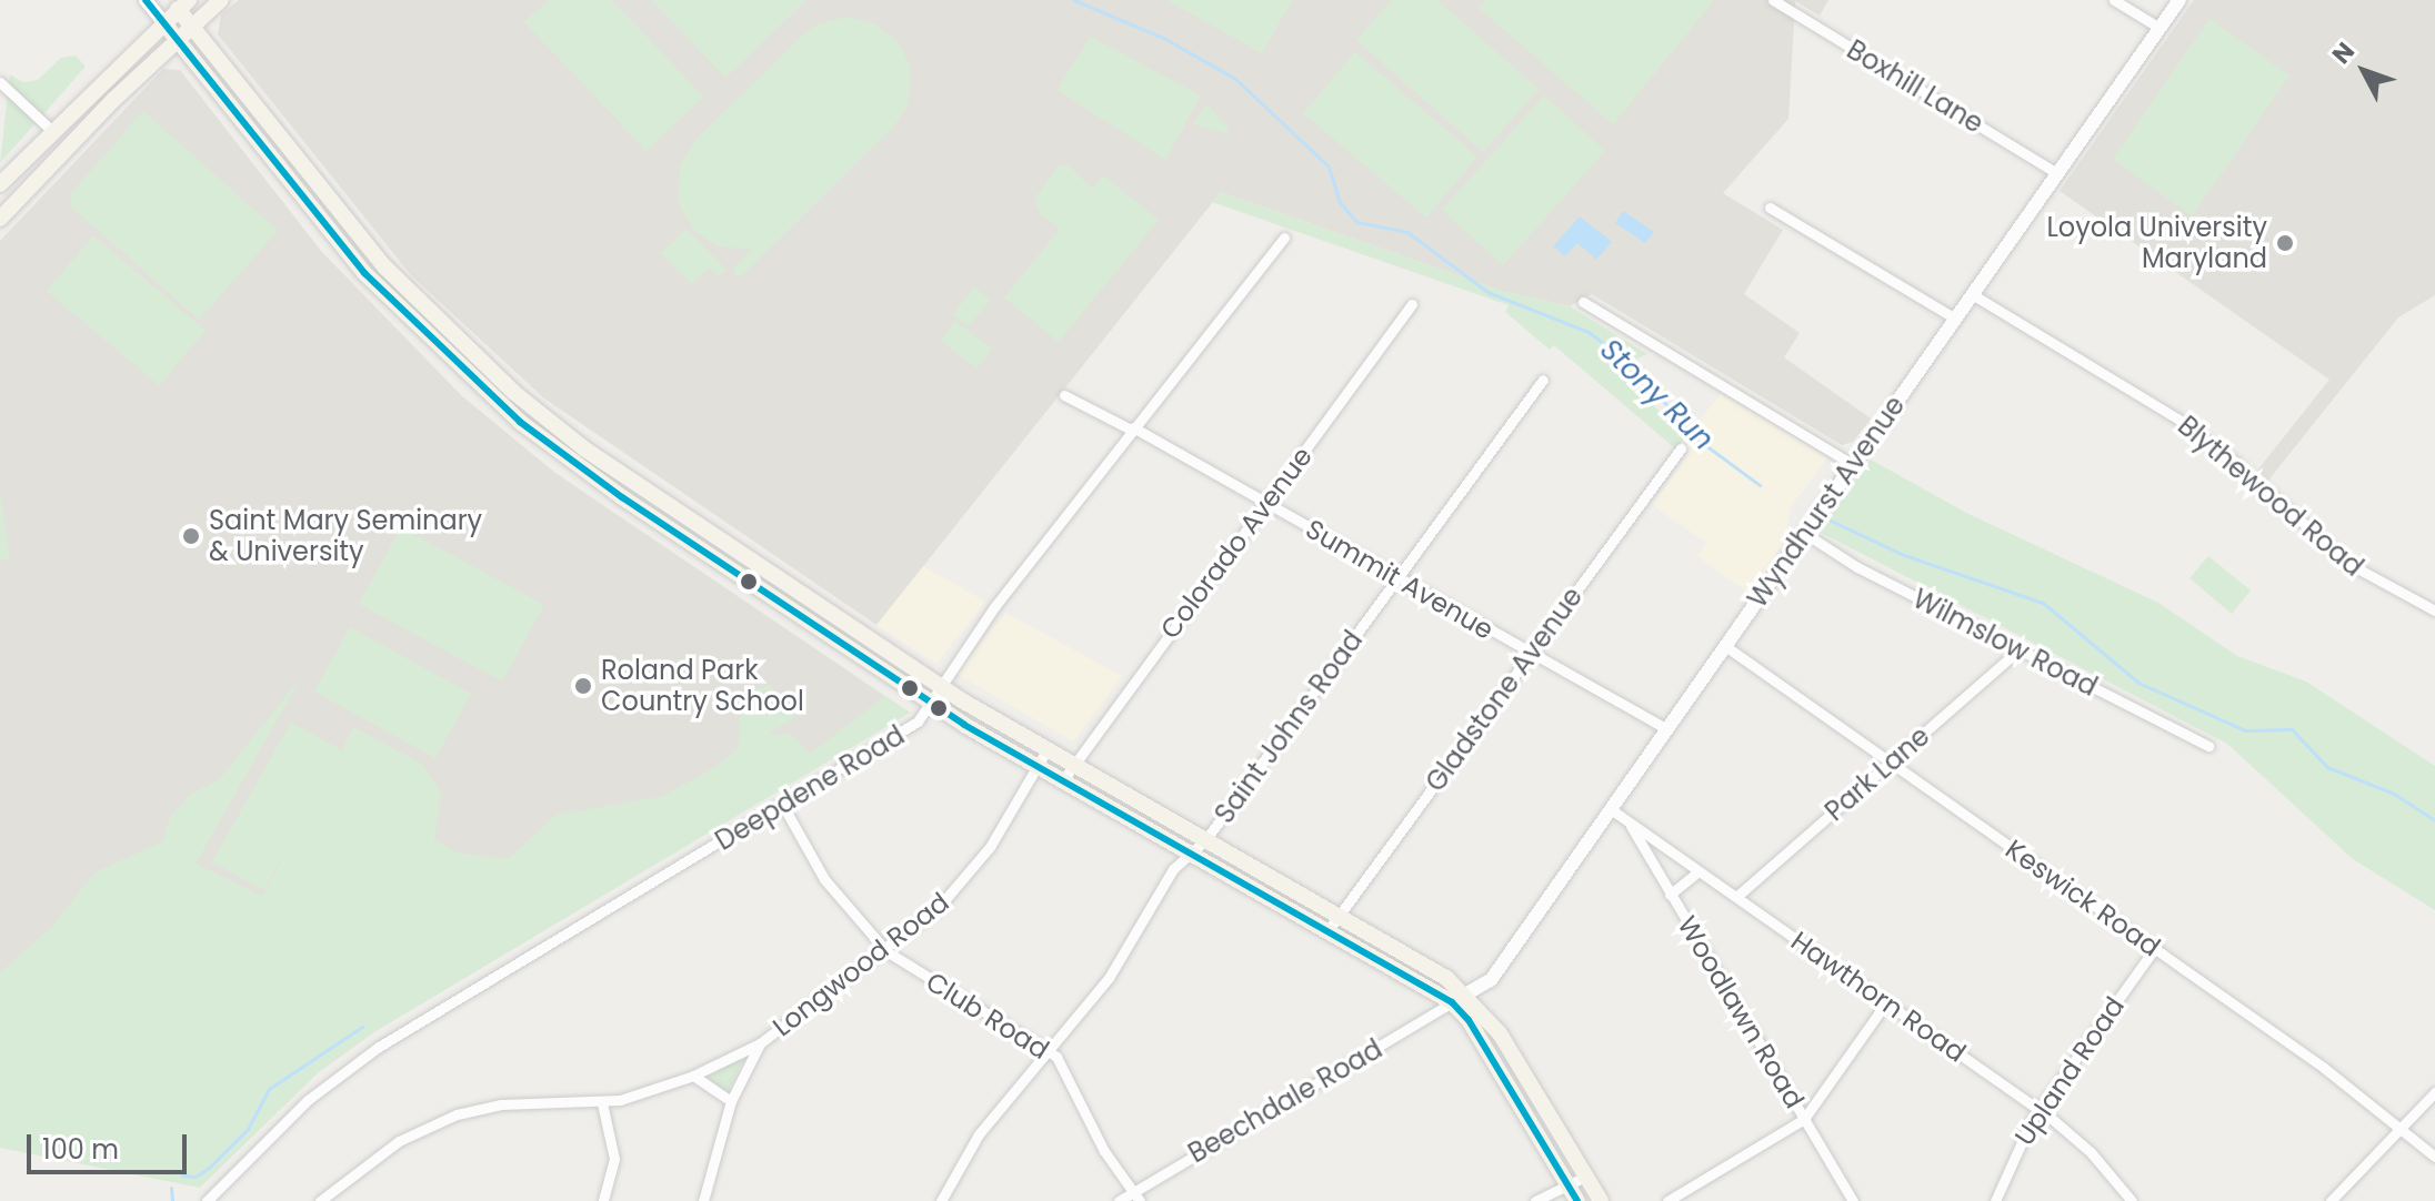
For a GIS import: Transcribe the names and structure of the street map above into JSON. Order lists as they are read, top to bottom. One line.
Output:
{"streets":{"street":["Boxhill Lane","Blythewood Road","Wyndhurst Avenue","Colorado Avenue","Summit Avenue","Wilmslow Road","Gladstone Avenue","Saint Johns Road","Park Lane","Deepdene Road","Keswick Road","Longwood Road","Hawthorn Road","Woodlawn Road","Club Road","Upland Road","Beechdale Road"]},"crossings":[["Boxhill Lane","Wyndhurst Avenue"],["Blythewood Road","Wyndhurst Avenue"],["Wyndhurst Avenue","Summit Avenue"],["Wyndhurst Avenue","Wilmslow Road"],["Wyndhurst Avenue","Keswick Road"],["Wyndhurst Avenue","Hawthorn Road"],["Wyndhurst Avenue","Beechdale Road"],["Colorado Avenue","Summit Avenue"],["Summit Avenue","Gladstone Avenue"],["Summit Avenue","Saint Johns Road"],["Summit Avenue","Deepdene Road"],["Wilmslow Road","Park Lane"],["Saint Johns Road","Club Road"],["Park Lane","Keswick Road"],["Park Lane","Hawthorn Road"],["Deepdene Road","Club Road"],["Keswick Road","Upland Road"],["Longwood Road","Club Road"],["Hawthorn Road","Woodlawn Road"],["Hawthorn Road","Upland Road"],["Club Road","Beechdale Road"]],"water":["Stony Run"],"places":["Loyola University Maryland","Saint Mary Seminary & University","Roland Park Country School"],"scale_bar":"100 m","north":"top left"}
